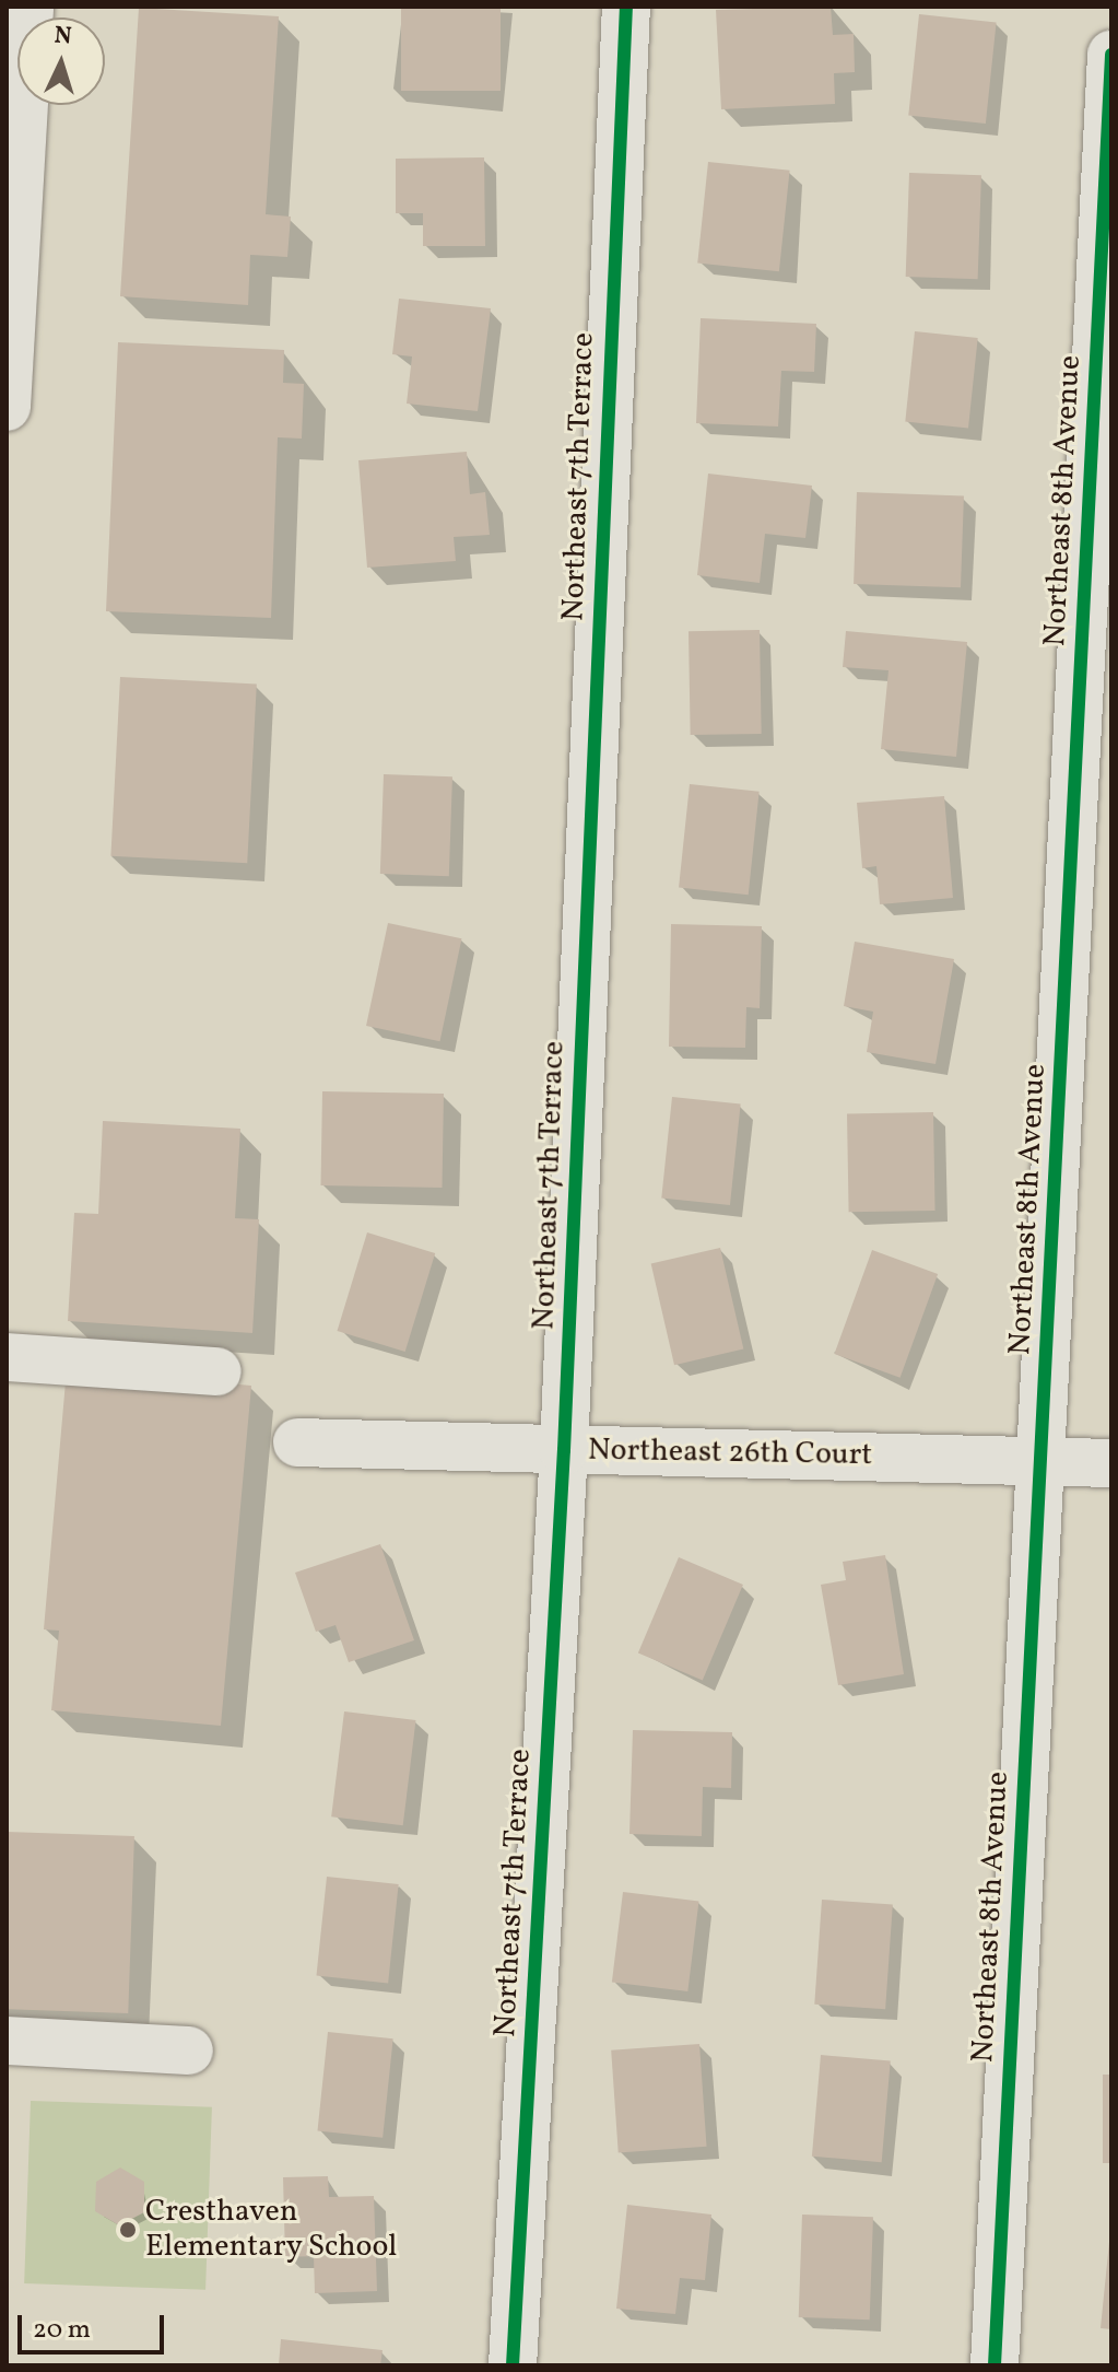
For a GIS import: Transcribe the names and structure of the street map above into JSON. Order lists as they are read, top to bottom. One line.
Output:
{"streets":{"street":["Northeast 7th Terrace","Northeast 8th Avenue","Northeast 26th Court"]},"crossings":[["Northeast 7th Terrace","Northeast 26th Court"],["Northeast 8th Avenue","Northeast 26th Court"]],"places":["Cresthaven Elementary School"],"scale_bar":"20 m","north":"top"}
